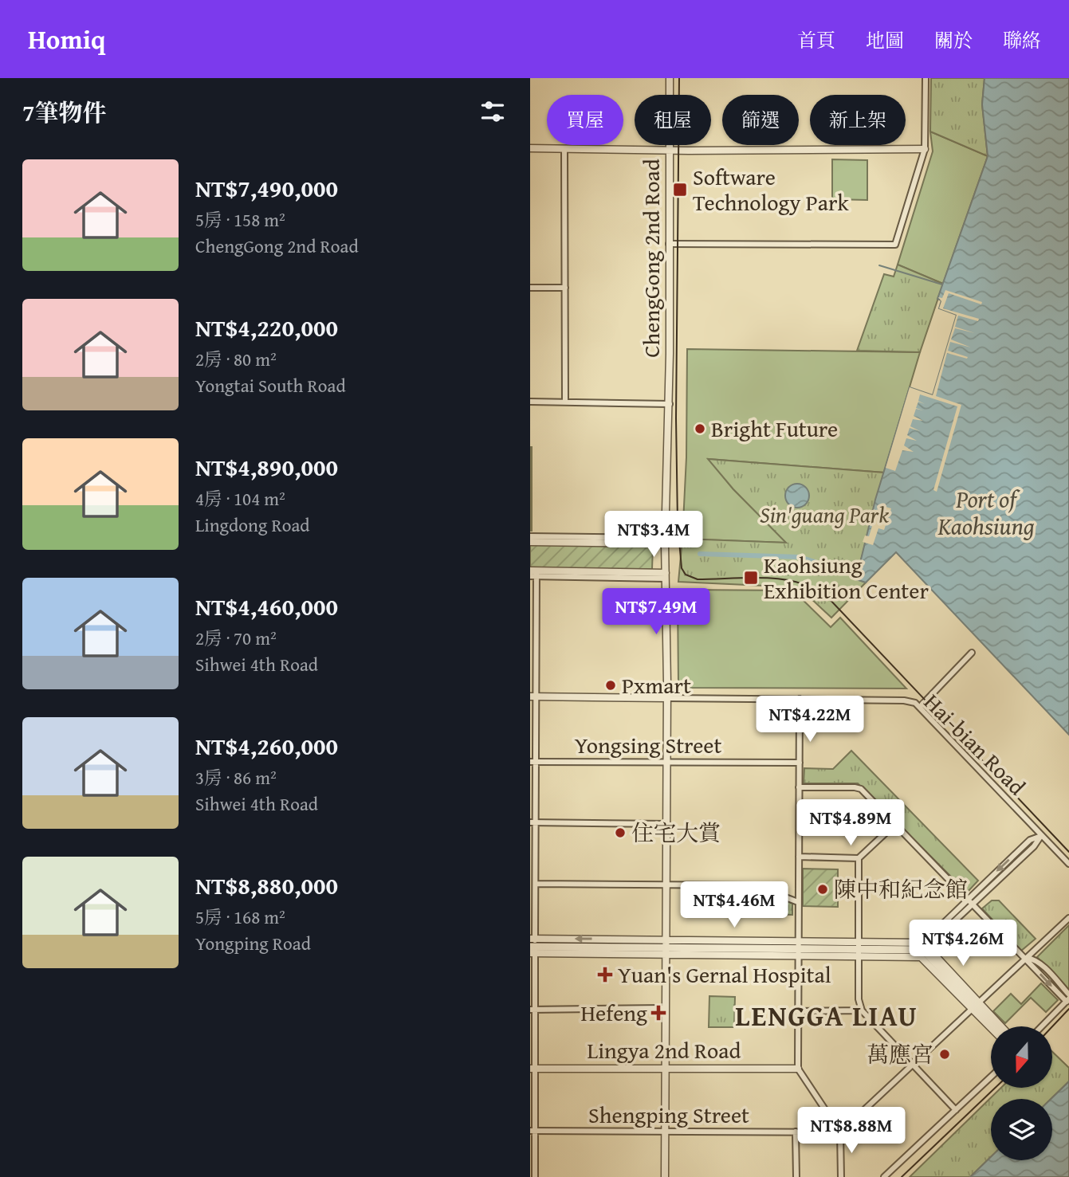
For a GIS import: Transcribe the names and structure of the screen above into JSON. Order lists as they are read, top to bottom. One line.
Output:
{"streets":{"street":["ChengGong 2nd Road","Hai-bian Road","Yongsing Street","Lingya 2nd Road","Shengping Street"]},"districts":["LENGGA LIAU"],"water":["Port of Kaohsiung"],"parks":["Sin'guang Park"],"places":{"transit":["Software Technology Park","Kaohsiung Exhibition Center"],"other":["Bright Future","Pxmart","住宅大賞","陳中和紀念館","萬應宮"],"health":["Yuan's Gernal Hospital","Hefeng"]},"north":"bottom","page":{"header":"Homiq","nav":["首頁","地圖","關於","聯絡"],"heading":"7筆物件","chip":["買屋","租屋","篩選","新上架"],"list":[{"name":"NT$7,490,000","note":"5房 · 158 m² · ChengGong 2nd Road"},{"name":"NT$4,220,000","note":"2房 · 80 m² · Yongtai South Road"},{"name":"NT$4,890,000","note":"4房 · 104 m² · Lingdong Road"},{"name":"NT$4,460,000","note":"2房 · 70 m² · Sihwei 4th Road"},{"name":"NT$4,260,000","note":"3房 · 86 m² · Sihwei 4th Road"},{"name":"NT$8,880,000","note":"5房 · 168 m² · Yongping Road"}],"price":["NT$3.4M","NT$7.49M","NT$4.22M","NT$4.89M","NT$4.46M","NT$4.26M","NT$8.88M"]}}
